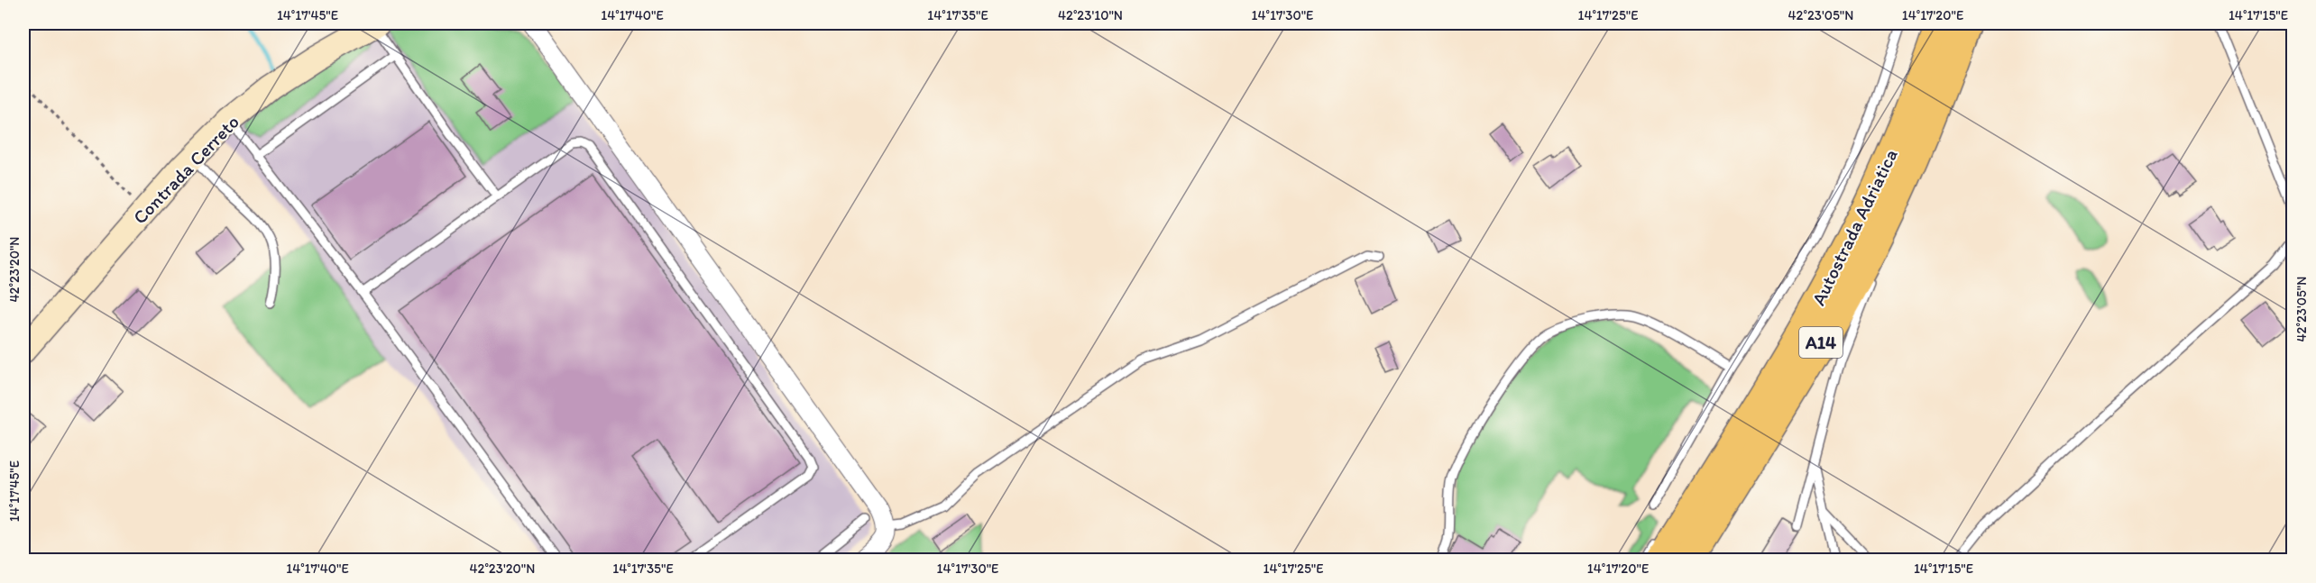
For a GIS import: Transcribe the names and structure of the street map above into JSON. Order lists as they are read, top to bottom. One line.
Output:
{"streets":{"highway":["Autostrada Adriatica","A14"],"main road":["Contrada Cerreto"]},"coordinates":["14°17'45\"E","14°17'40\"E","14°17'35\"E","42°23'10\"N","14°17'30\"E","14°17'25\"E","42°23'05\"N","14°17'20\"E","14°17'15\"E","42°23'20\"N"]}
